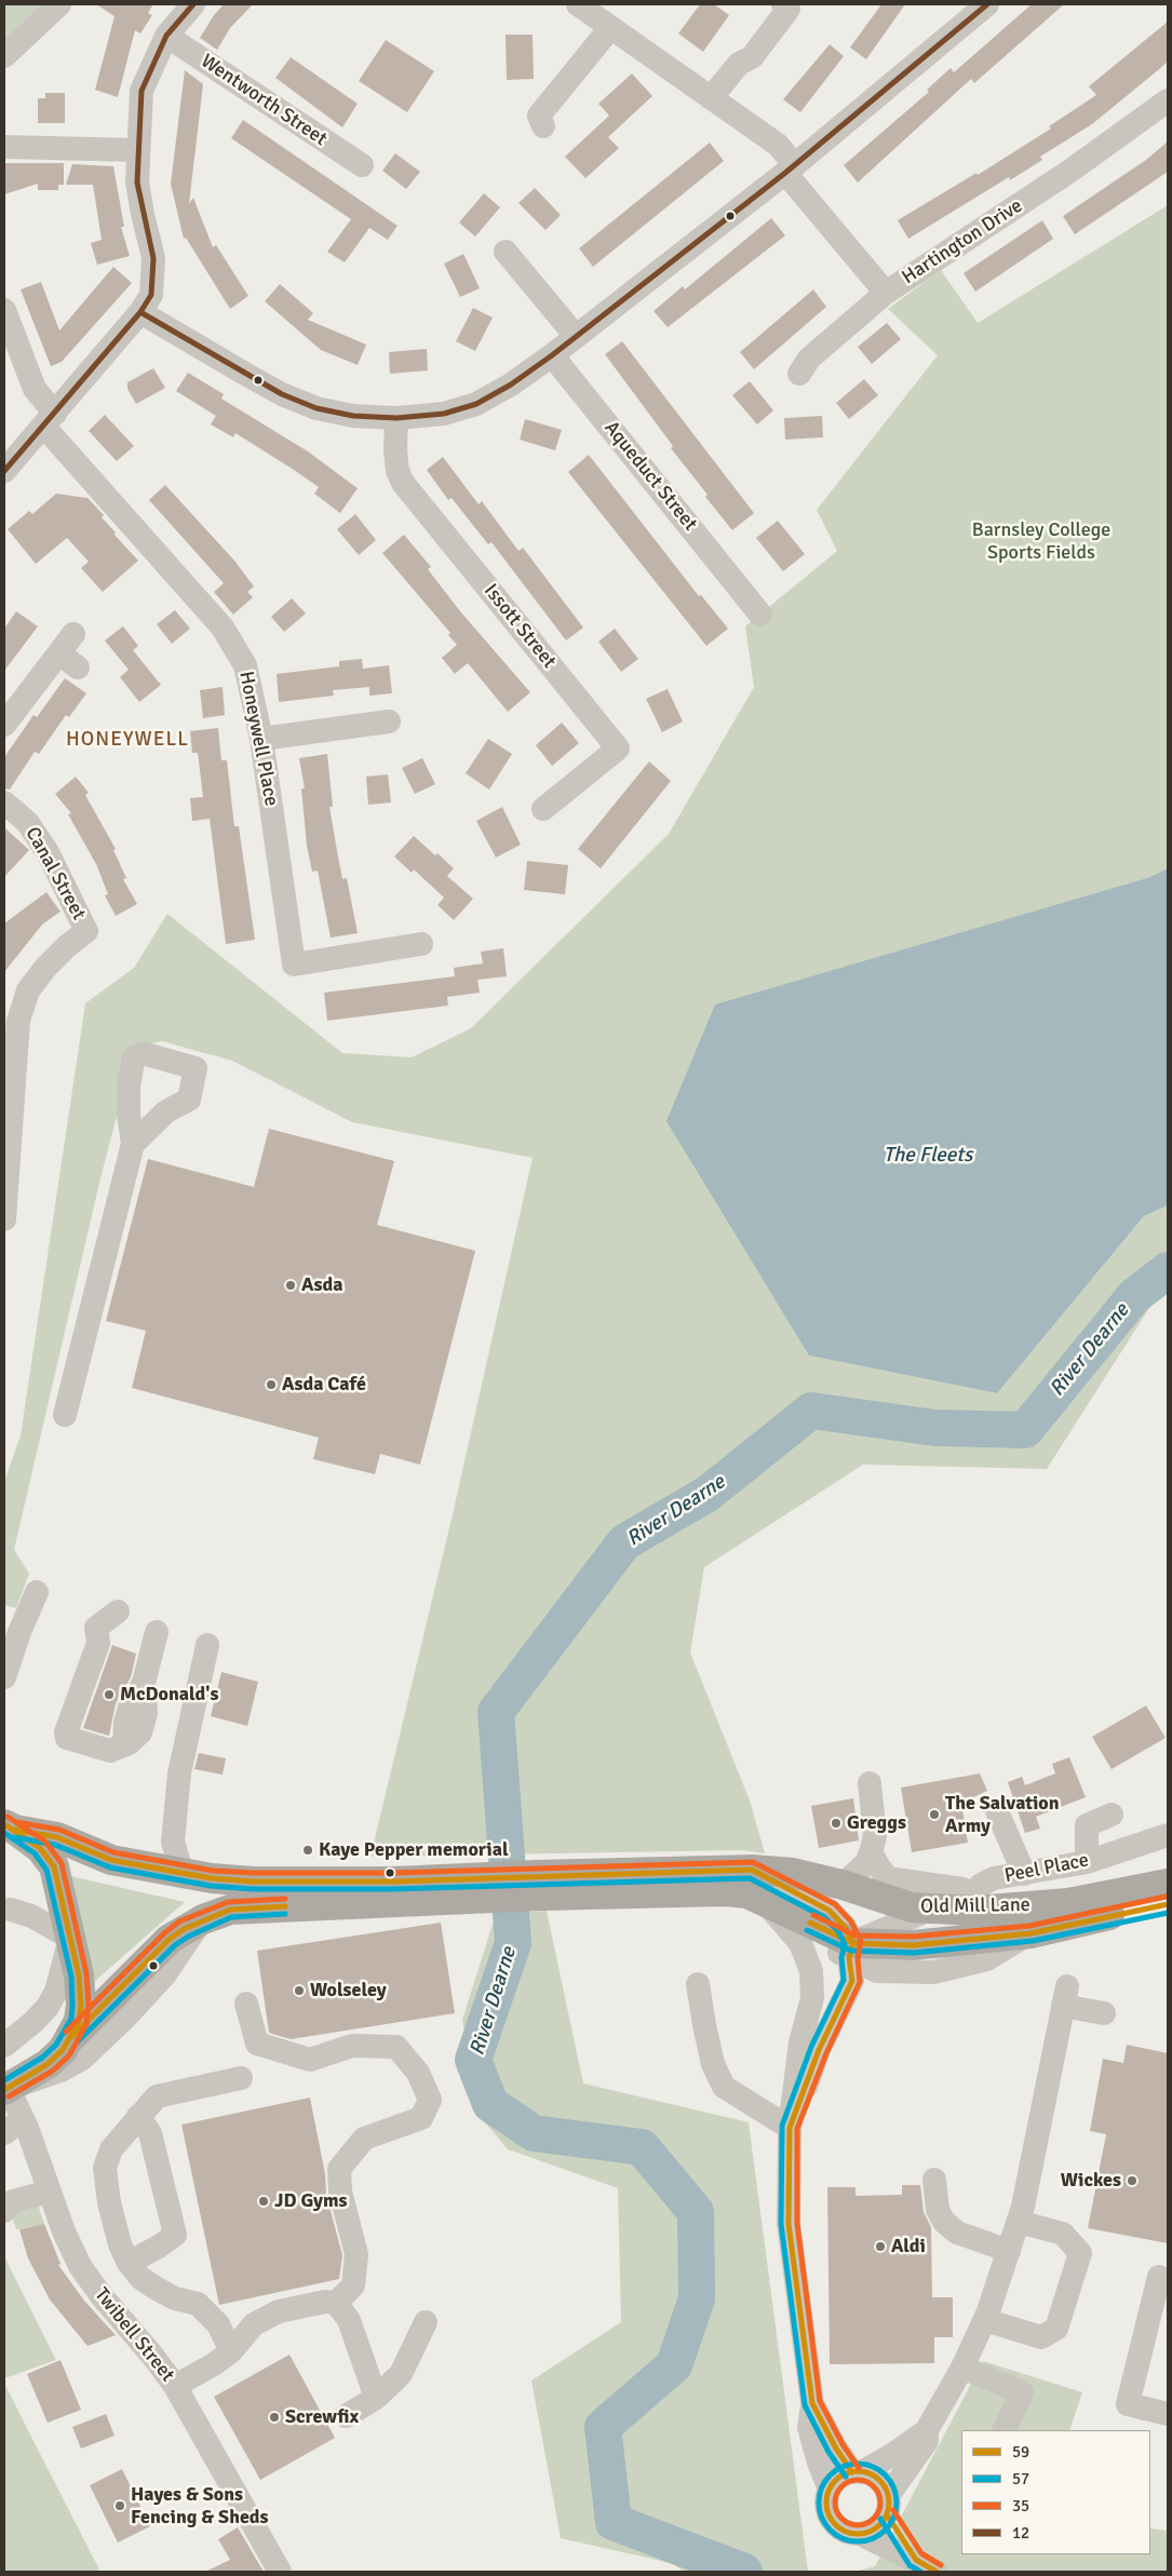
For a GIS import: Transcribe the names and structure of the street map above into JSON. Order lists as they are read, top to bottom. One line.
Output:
{"streets":{"main road":["Old Mill Lane"],"street":["Wentworth Street","Hartington Drive","Aqueduct Street","Issott Street","Honeywell Place","Canal Street","Peel Place","Twibell Street"]},"crossings":[["Peel Place","Old Mill Lane"]],"districts":["HONEYWELL"],"water":["The Fleets","River Dearne"],"parks":["Barnsley College Sports Fields"],"places":["Asda","Asda Café","McDonald's","The Salvation Army","Greggs","Kaye Pepper memorial","Wolseley","Wickes","JD Gyms","Aldi","Screwfix","Hayes & Sons Fencing & Sheds"],"lines":["transit line 12","transit line 35","transit line 59","transit line 57"],"legend":["59","57","35","12"]}
